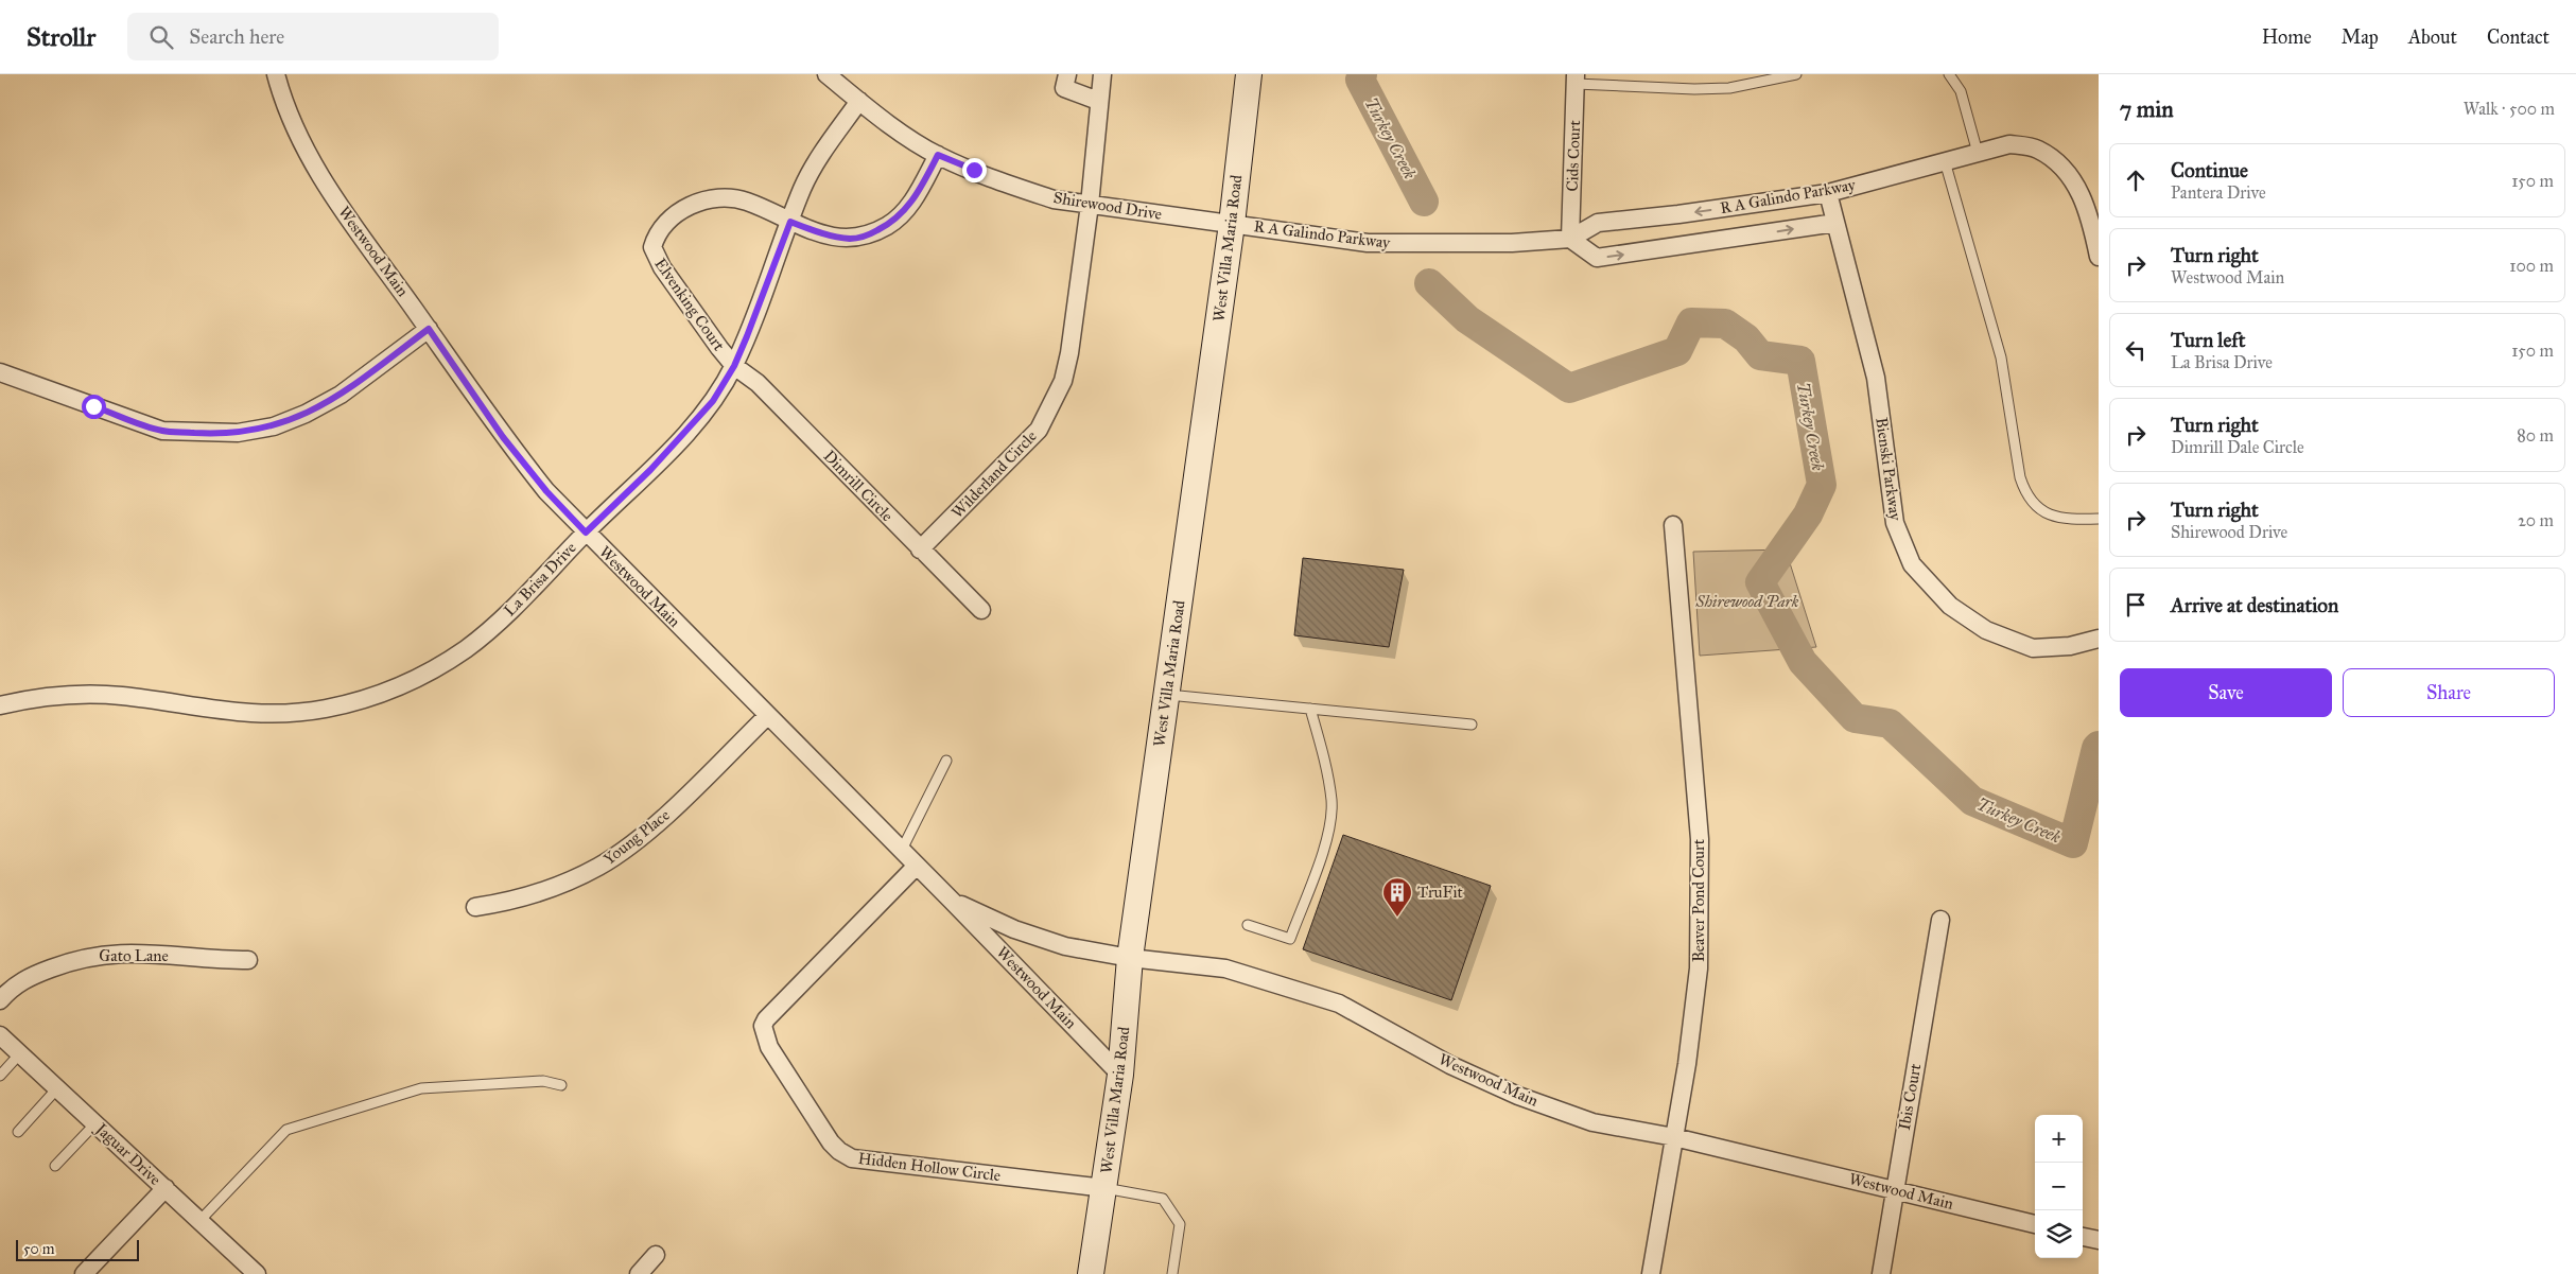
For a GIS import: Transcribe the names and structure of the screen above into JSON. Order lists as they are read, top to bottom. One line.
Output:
{"streets":{"main road":["West Villa Maria Road"],"street":["Cids Court","R A Galindo Parkway","Shirewood Drive","Westwood Main","Elvenking Court","Bienski Parkway","Wilderland Circle","Dimrill Circle","La Brisa Drive","Young Place","Beaver Pond Court","Gato Lane","Ibis Court","Jaguar Drive","Hidden Hollow Circle"]},"crossings":[["Cids Court","R A Galindo Parkway"],["R A Galindo Parkway","Shirewood Drive"],["R A Galindo Parkway","West Villa Maria Road"],["R A Galindo Parkway","Bienski Parkway"],["Shirewood Drive","West Villa Maria Road"],["Shirewood Drive","Elvenking Court"],["Shirewood Drive","Wilderland Circle"],["Shirewood Drive","La Brisa Drive"],["West Villa Maria Road","Westwood Main"],["West Villa Maria Road","Hidden Hollow Circle"],["Westwood Main","La Brisa Drive"],["Westwood Main","Young Place"],["Westwood Main","Beaver Pond Court"],["Westwood Main","Ibis Court"],["Westwood Main","Hidden Hollow Circle"],["Elvenking Court","Dimrill Circle"],["Elvenking Court","La Brisa Drive"],["Wilderland Circle","Dimrill Circle"],["Dimrill Circle","La Brisa Drive"]],"water":["Turkey Creek"],"parks":["Shirewood Park"],"places":{"building":["TruFit"]},"scale_bar":"50 m","page":{"header":"Strollr","search":"Search here","nav":["Home","Map","About","Contact"],"heading":["7 min","Walk · 500 m"],"list":[["Continue","Pantera Drive","150 m"],["Turn right","Westwood Main","100 m"],["Turn left","La Brisa Drive","150 m"],["Turn right","Dimrill Dale Circle","80 m"],["Turn right","Shirewood Drive","20 m"],"Arrive at destination"],"buttons":["Save","Share"],"map_buttons":["+","−"],"scale":"50 m"}}
